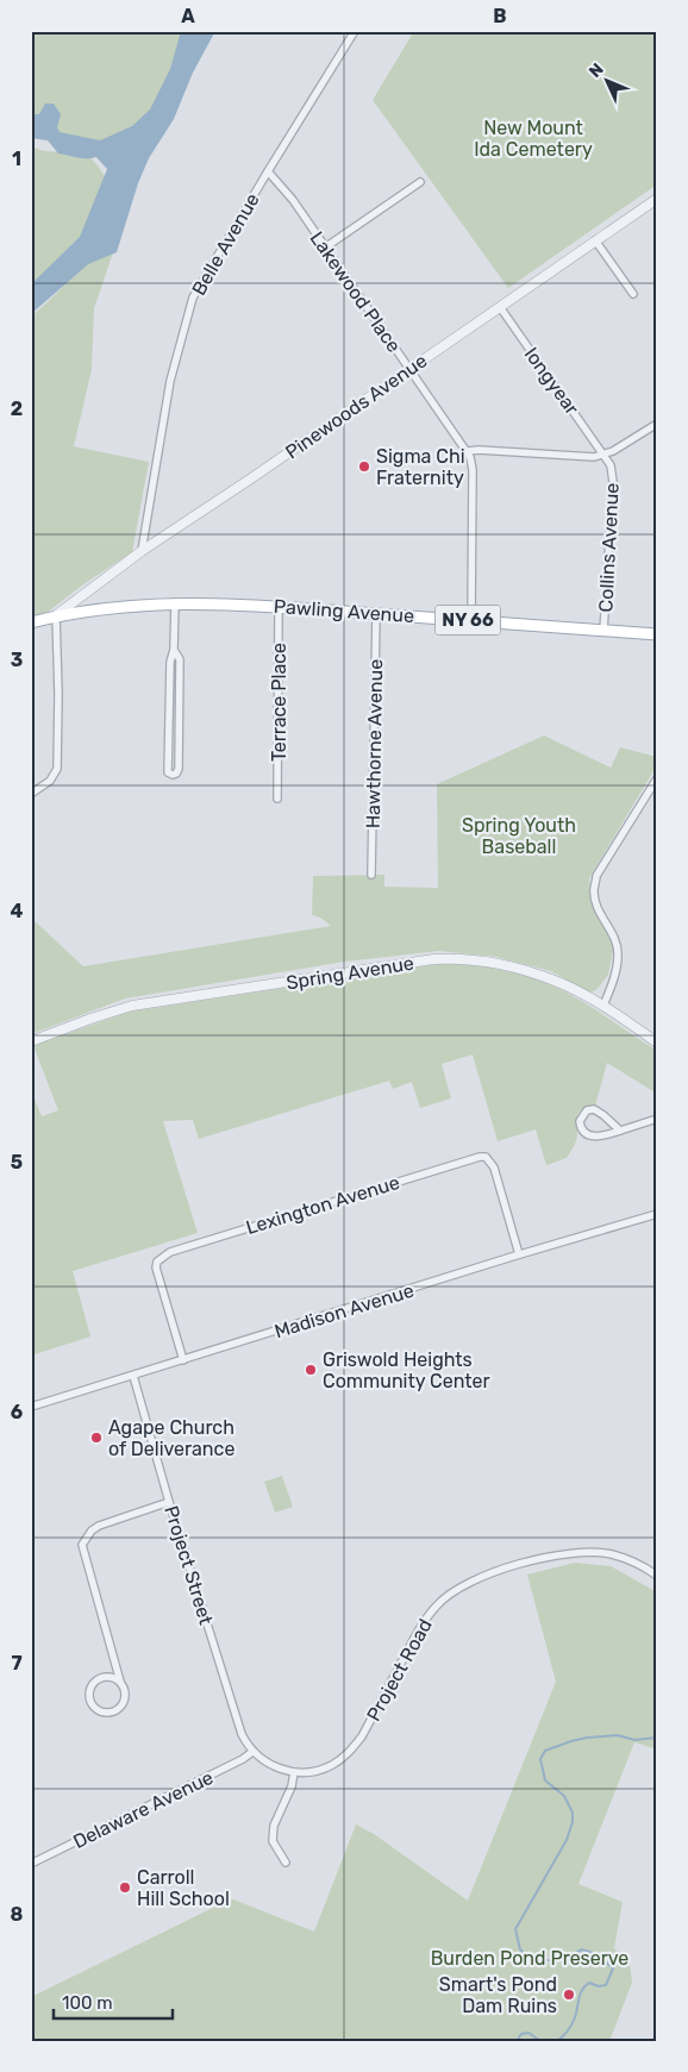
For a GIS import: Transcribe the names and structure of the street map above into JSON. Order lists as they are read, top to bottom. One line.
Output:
{"streets":{"main road":["Pawling Avenue","NY 66"],"street":["Belle Avenue","Lakewood Place","longyear","Pinewoods Avenue","Collins Avenue","Terrace Place","Hawthorne Avenue","Spring Avenue","Lexington Avenue","Madison Avenue","Project Street","Project Road","Delaware Avenue"]},"crossings":[["Belle Avenue","Lakewood Place"],["Belle Avenue","Pinewoods Avenue"],["Lakewood Place","Pinewoods Avenue"],["Lakewood Place","Pawling Avenue"],["longyear","Pinewoods Avenue"],["longyear","Collins Avenue"],["Pinewoods Avenue","Pawling Avenue"],["Collins Avenue","Pawling Avenue"],["Pawling Avenue","Terrace Place"],["Pawling Avenue","Hawthorne Avenue"],["Lexington Avenue","Madison Avenue"],["Madison Avenue","Project Street"],["Project Street","Project Road"],["Project Street","Delaware Avenue"],["Project Road","Delaware Avenue"]],"parks":["New Mount Ida Cemetery","Spring Youth Baseball","Burden Pond Preserve"],"places":["Sigma Chi Fraternity","Griswold Heights Community Center","Agape Church of Deliverance","Carroll Hill School","Smart's Pond Dam Ruins"],"scale_bar":"100 m","north":"top left","grid":{"columns":["A","B"],"rows":["1","2","3","4","5","6","7","8"]}}
